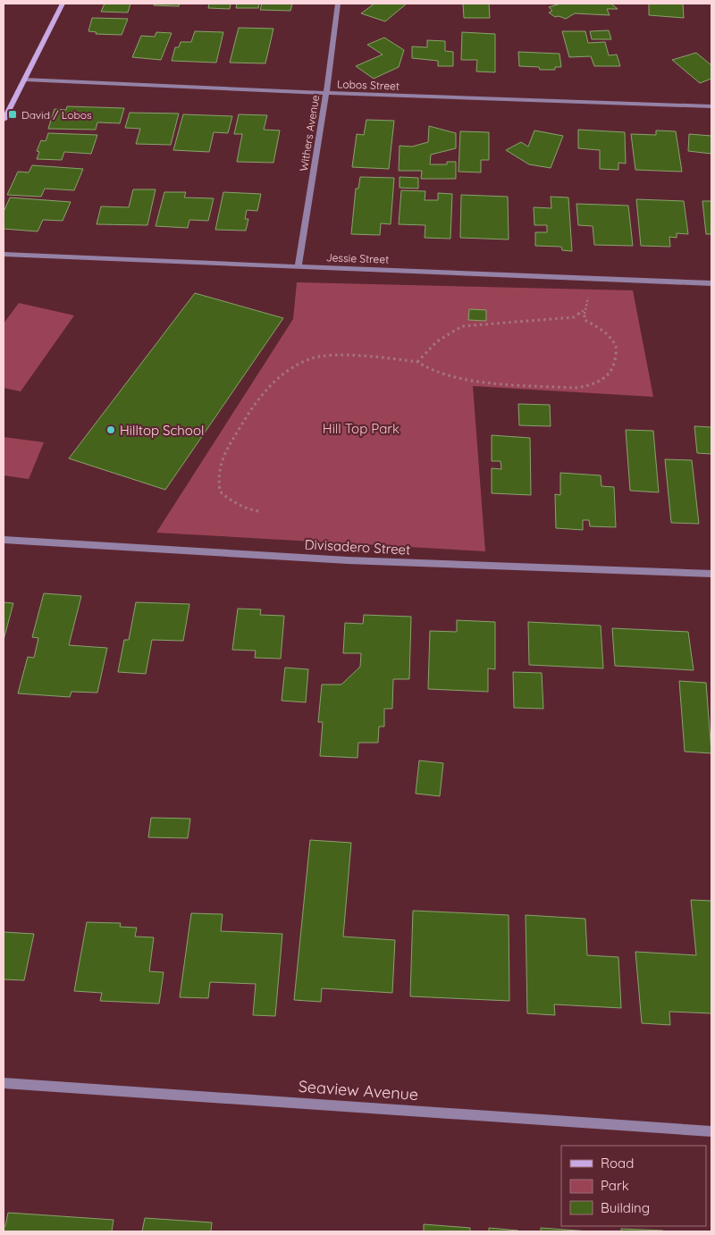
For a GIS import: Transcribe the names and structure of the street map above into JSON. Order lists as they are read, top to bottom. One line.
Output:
{"streets":{"street":["Lobos Street","Withers Avenue","Jessie Street","Divisadero Street","Seaview Avenue"]},"crossings":[["Lobos Street","Withers Avenue"],["Withers Avenue","Jessie Street"]],"parks":["Hill Top Park"],"places":{"transit":["David / Lobos"],"other":["Hilltop School"]},"legend":["Road","Park","Building"]}
